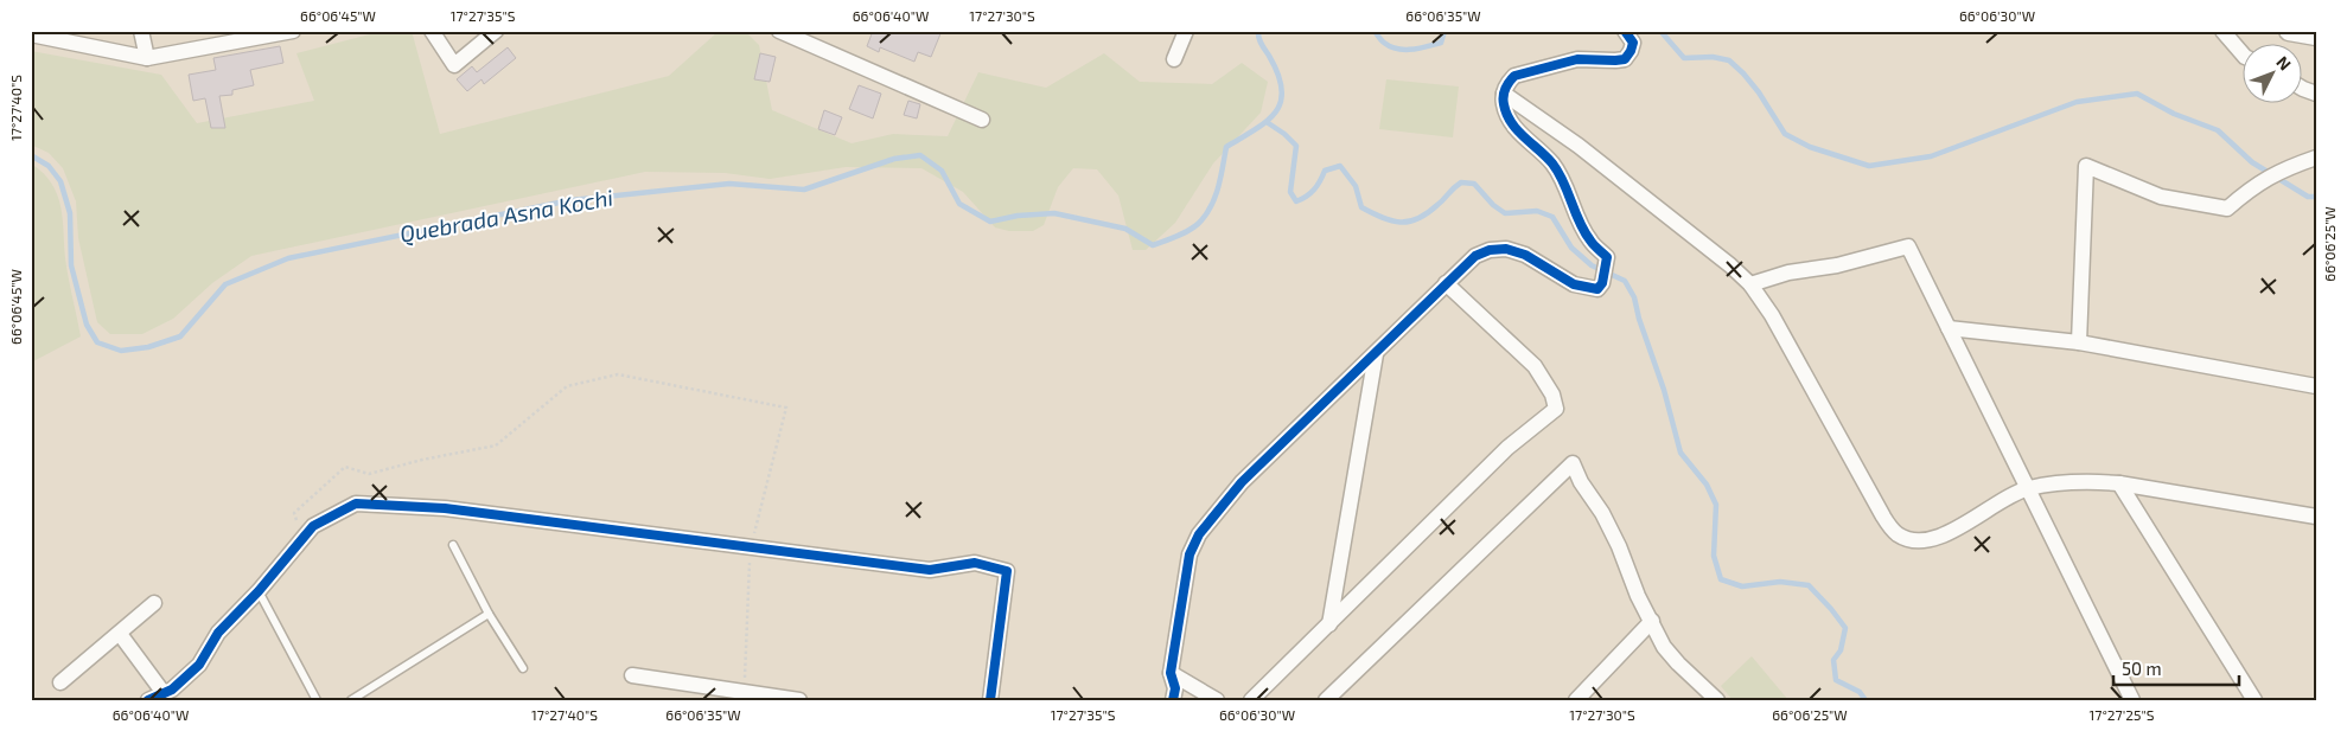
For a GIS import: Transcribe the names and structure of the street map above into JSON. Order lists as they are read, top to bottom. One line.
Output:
{"water":["Quebrada Asna Kochi"],"scale_bar":"50 m","north":"top right","coordinates":["66°06'45\"W","17°27'35\"S","66°06'40\"W","17°27'30\"S","66°06'35\"W","66°06'30\"W","17°27'40\"S","66°06'25\"W","17°27'25\"S"]}
